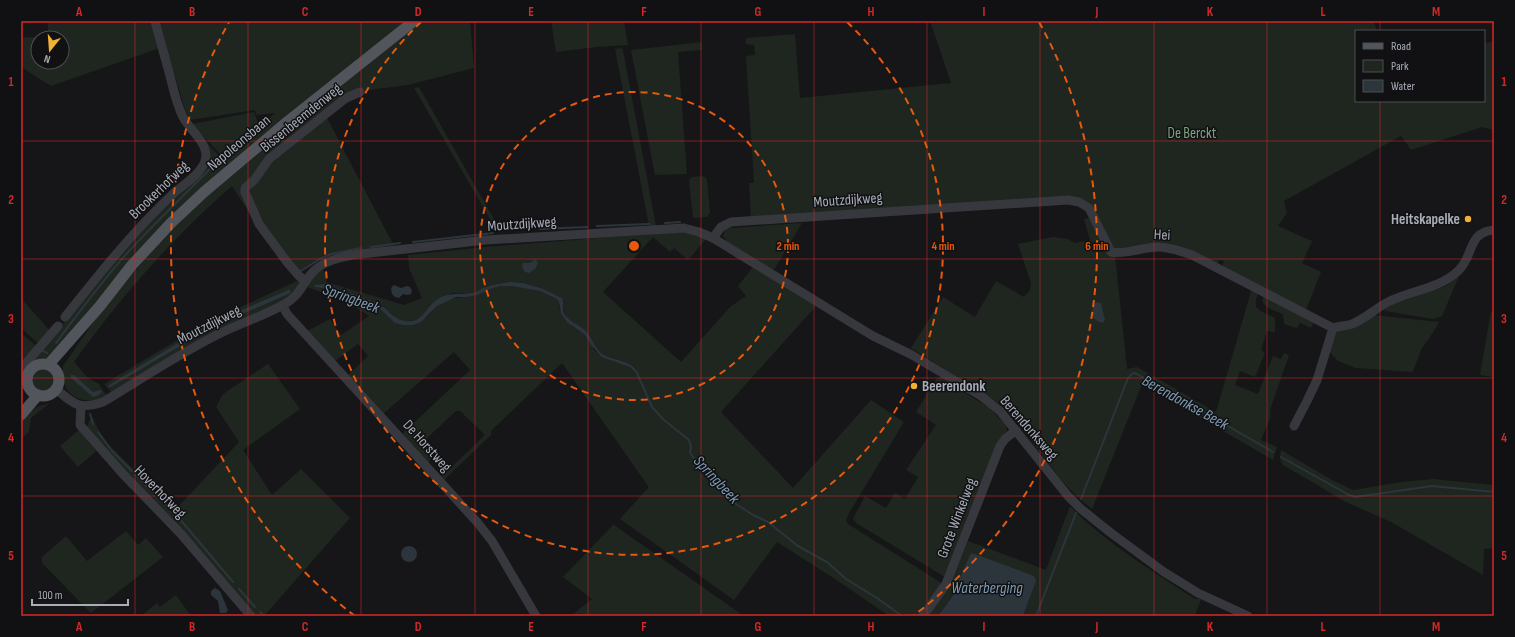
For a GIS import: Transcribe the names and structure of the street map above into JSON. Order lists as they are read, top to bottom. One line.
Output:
{"streets":{"main road":["Napoleonsbaan"],"street":["Bissenbeemdenweg","Brookerhofweg","Moutzdijkweg","Hei","Berendonksweg","De Horstweg","Hoverhofweg","Grote Winkelweg"]},"crossings":[["Bissenbeemdenweg","Moutzdijkweg"],["Moutzdijkweg","Hei"],["Moutzdijkweg","Berendonksweg"],["Moutzdijkweg","De Horstweg"],["Moutzdijkweg","Hoverhofweg"],["Berendonksweg","Grote Winkelweg"]],"water":["Springbeek","Berendonkse Beek","Waterberging"],"parks":["De Berckt"],"places":["Heitskapelke","Beerendonk"],"legend":["Road","Park","Water"],"scale_bar":"100 m","north":"bottom","grid":{"columns":["A","B","C","D","E","F","G","H","I","J","K","L","M"],"rows":["1","2","3","4","5"]},"rings":["2 min","4 min","6 min"]}
